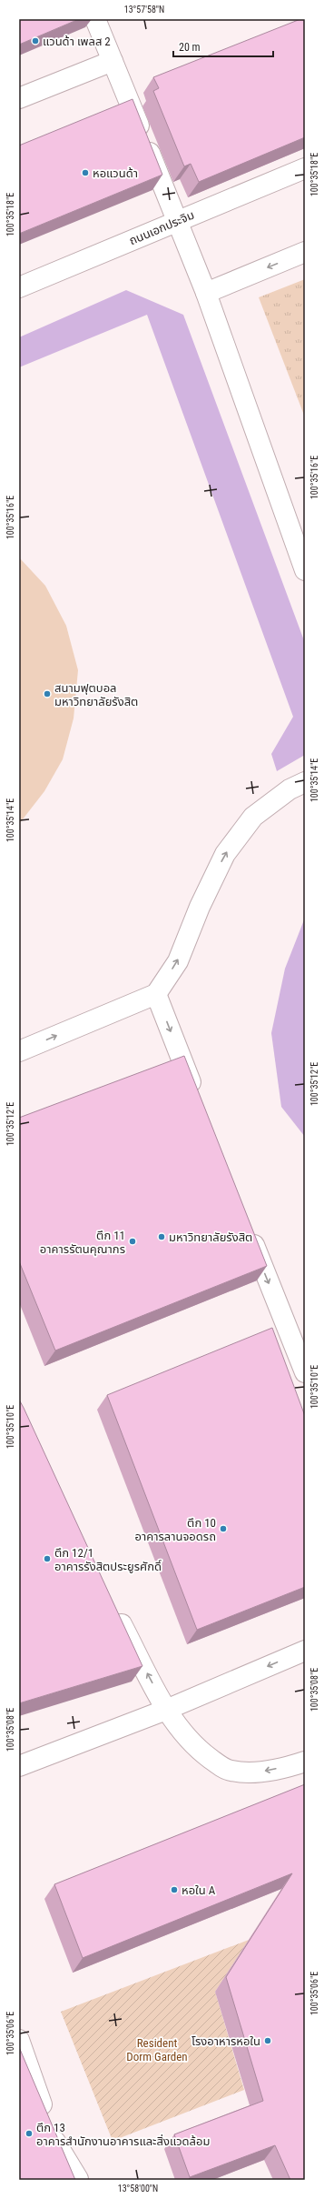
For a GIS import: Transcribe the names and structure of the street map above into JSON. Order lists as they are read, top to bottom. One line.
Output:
{"streets":{"street":["ถนนเอกประจิม"]},"parks":["Resident Dorm Garden"],"places":["แวนด้า เพลส 2","หอแวนด้า","สนามฟุตบอล มหาวิทยาลัยรังสิต","มหาวิทยาลัยรังสิต","ตึก 11 อาคารรัตนคุณากร","ตึก 10 อาคารลานจอดรถ","ตึก 12/1 อาคารรังสิตประยูรศักดิ์","หอใน A","โรงอาหารหอใน","ตึก 13 อาคารสำนักงานอาคารและสิ่งแวดล้อม"],"scale_bar":"20 m","coordinates":["13°57'58\"N","100°35'18\"E","100°35'16\"E","100°35'14\"E","100°35'12\"E","100°35'10\"E","100°35'08\"E","100°35'06\"E","13°58'00\"N"]}
